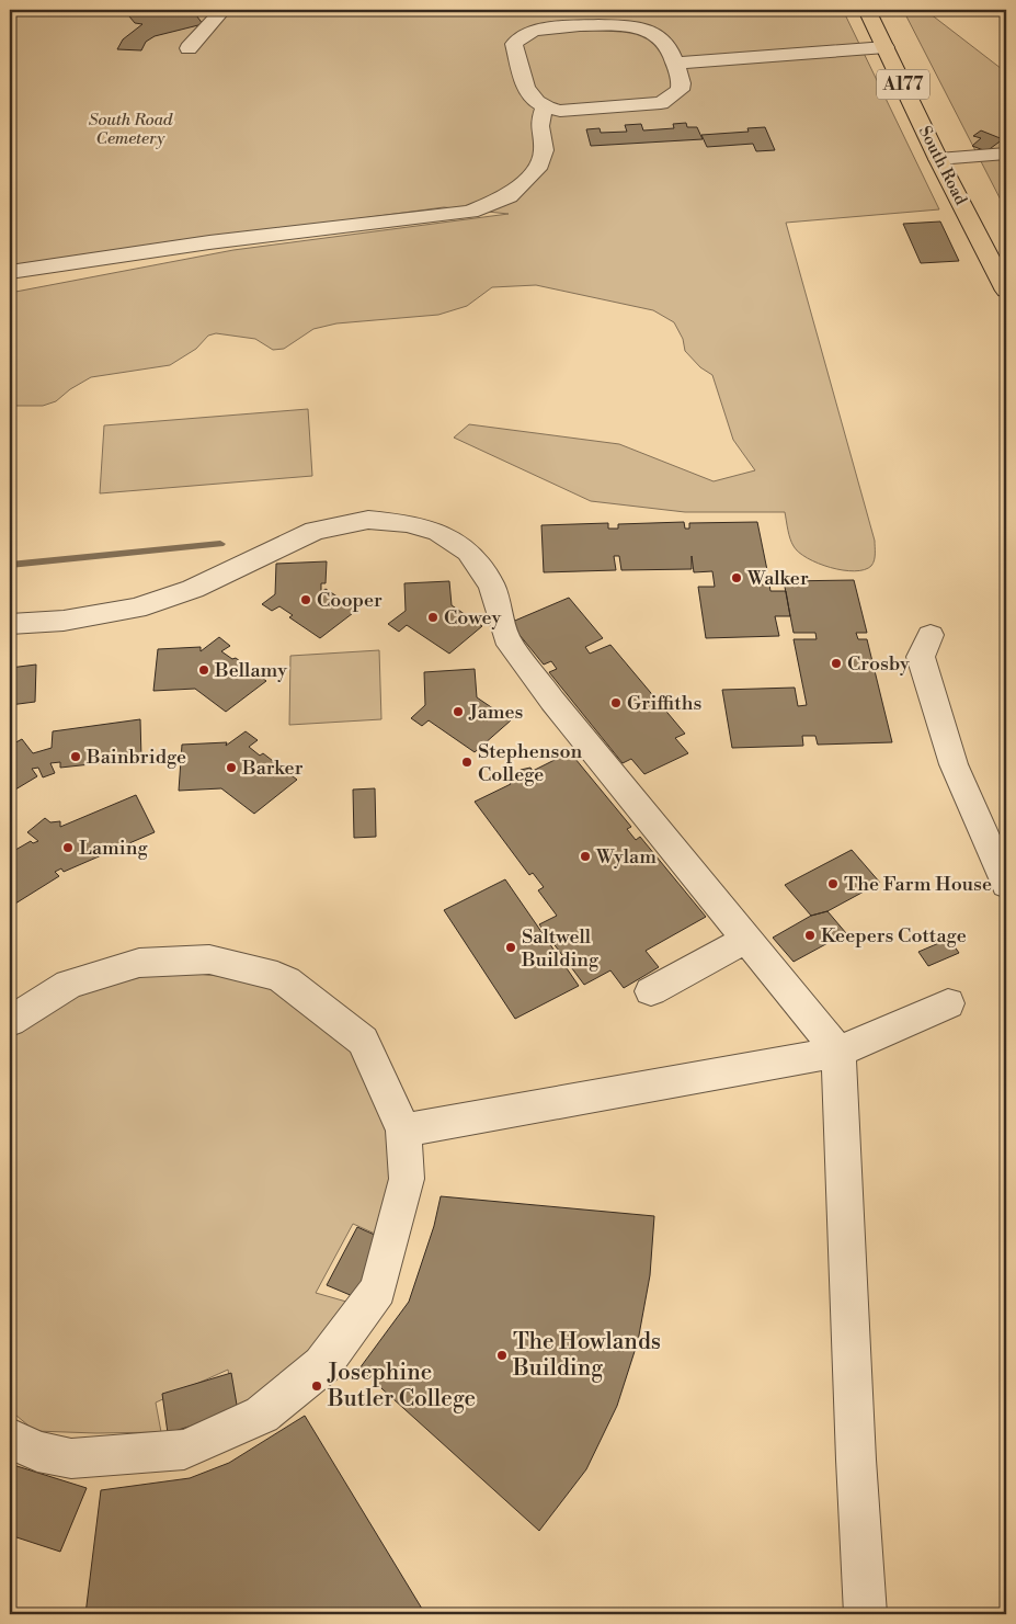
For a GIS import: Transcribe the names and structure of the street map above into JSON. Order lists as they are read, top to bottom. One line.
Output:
{"streets":{"main road":["A177","South Road"]},"parks":["South Road Cemetery"],"places":["Walker","Cooper","Cowey","Crosby","Bellamy","Griffiths","James","Bainbridge","Stephenson College","Barker","Laming","Wylam","The Farm House","Keepers Cottage","Saltwell Building","The Howlands Building","Josephine Butler College"]}
